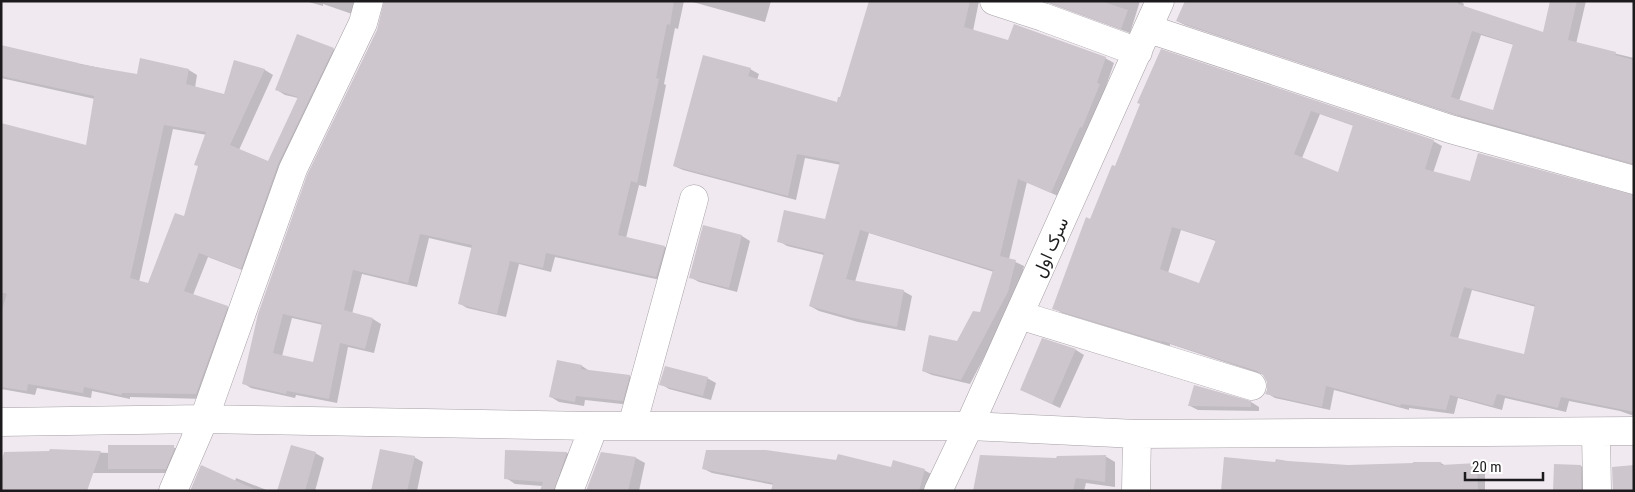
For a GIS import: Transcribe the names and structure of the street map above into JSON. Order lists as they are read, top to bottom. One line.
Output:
{"streets":{"street":["سرک اول"]},"scale_bar":"20 m"}
